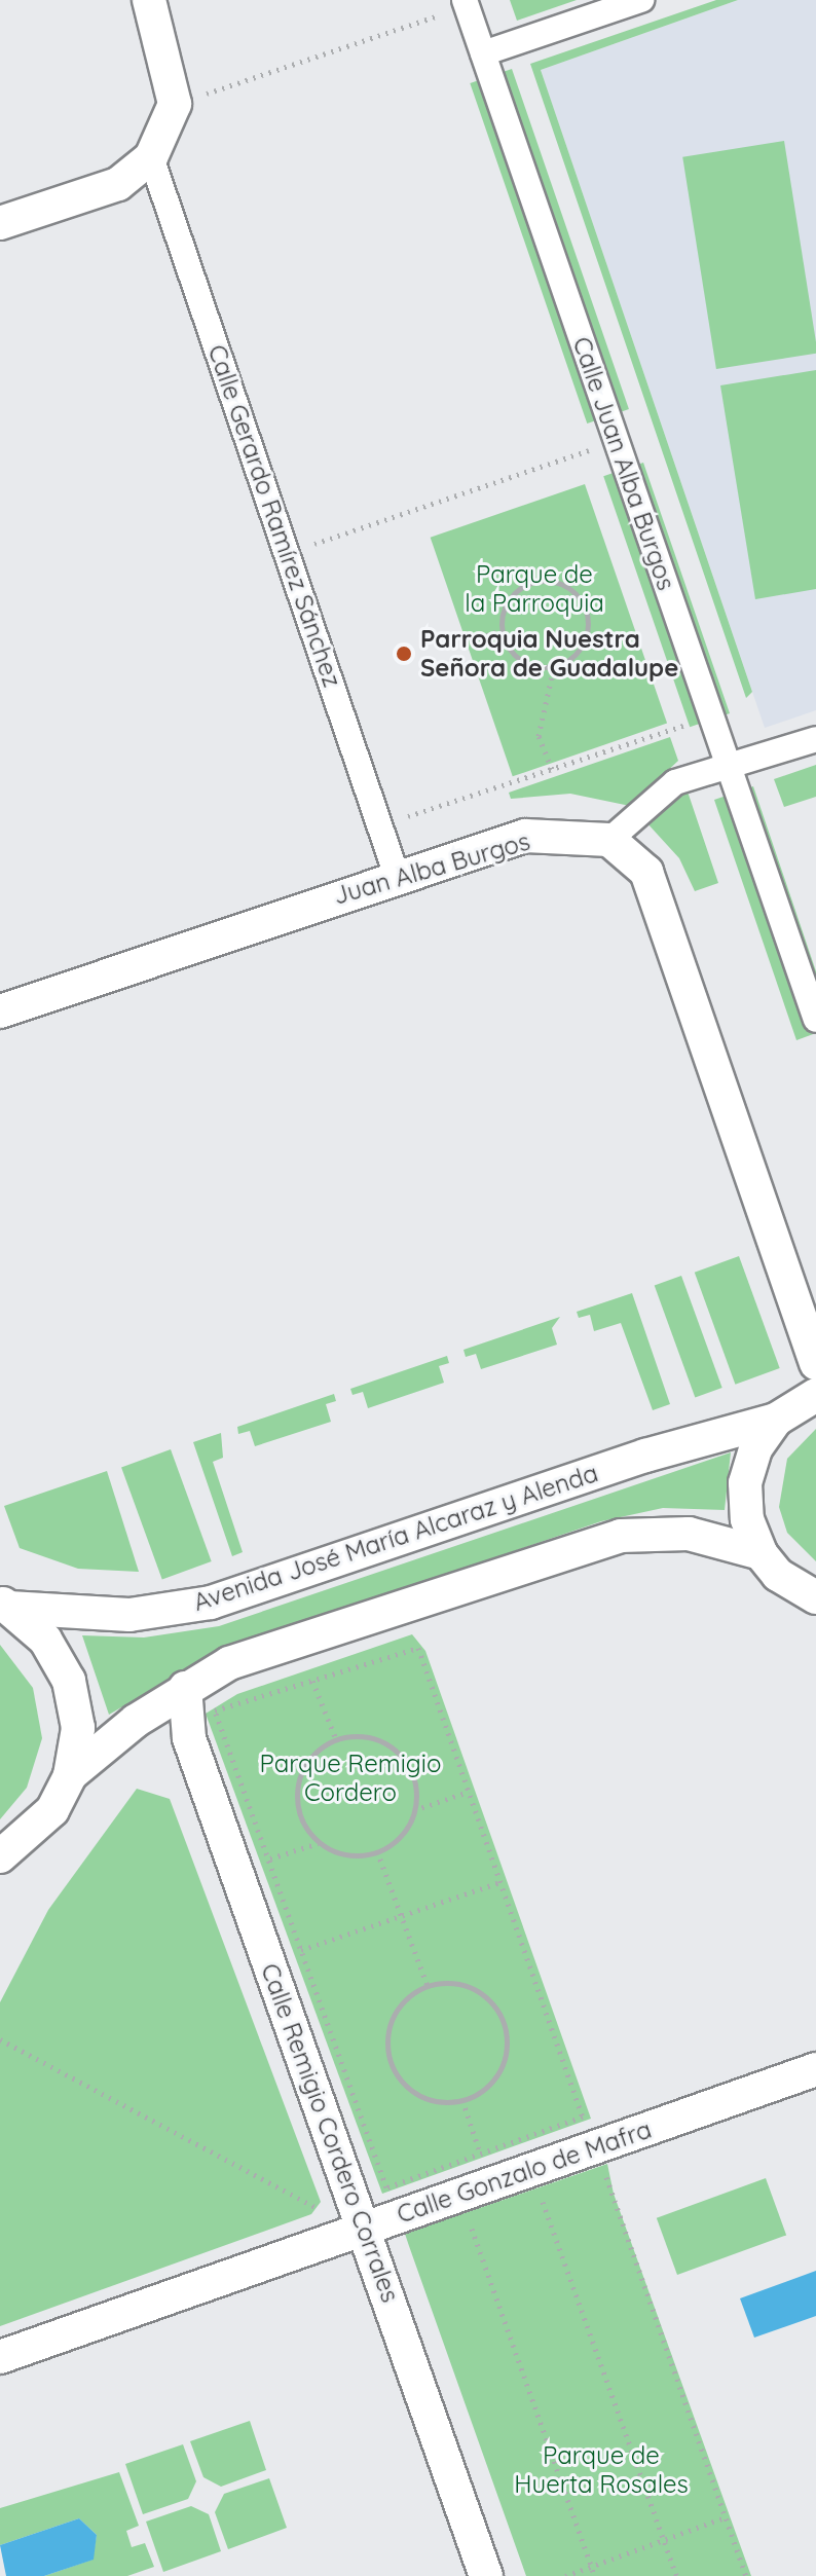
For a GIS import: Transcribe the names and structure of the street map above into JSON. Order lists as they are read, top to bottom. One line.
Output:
{"streets":{"street":["Calle Juan Alba Burgos","Calle Gerardo Ramírez Sánchez","Juan Alba Burgos","Avenida José María Alcaraz y Alenda","Calle Remigio Cordero Corrales","Calle Gonzalo de Mafra"]},"crossings":[["Calle Gerardo Ramírez Sánchez","Juan Alba Burgos"],["Calle Remigio Cordero Corrales","Calle Gonzalo de Mafra"]],"parks":["Parque de la Parroquia","Parque Remigio Cordero","Parque de Huerta Rosales"],"places":["Parroquia Nuestra Señora de Guadalupe"]}
